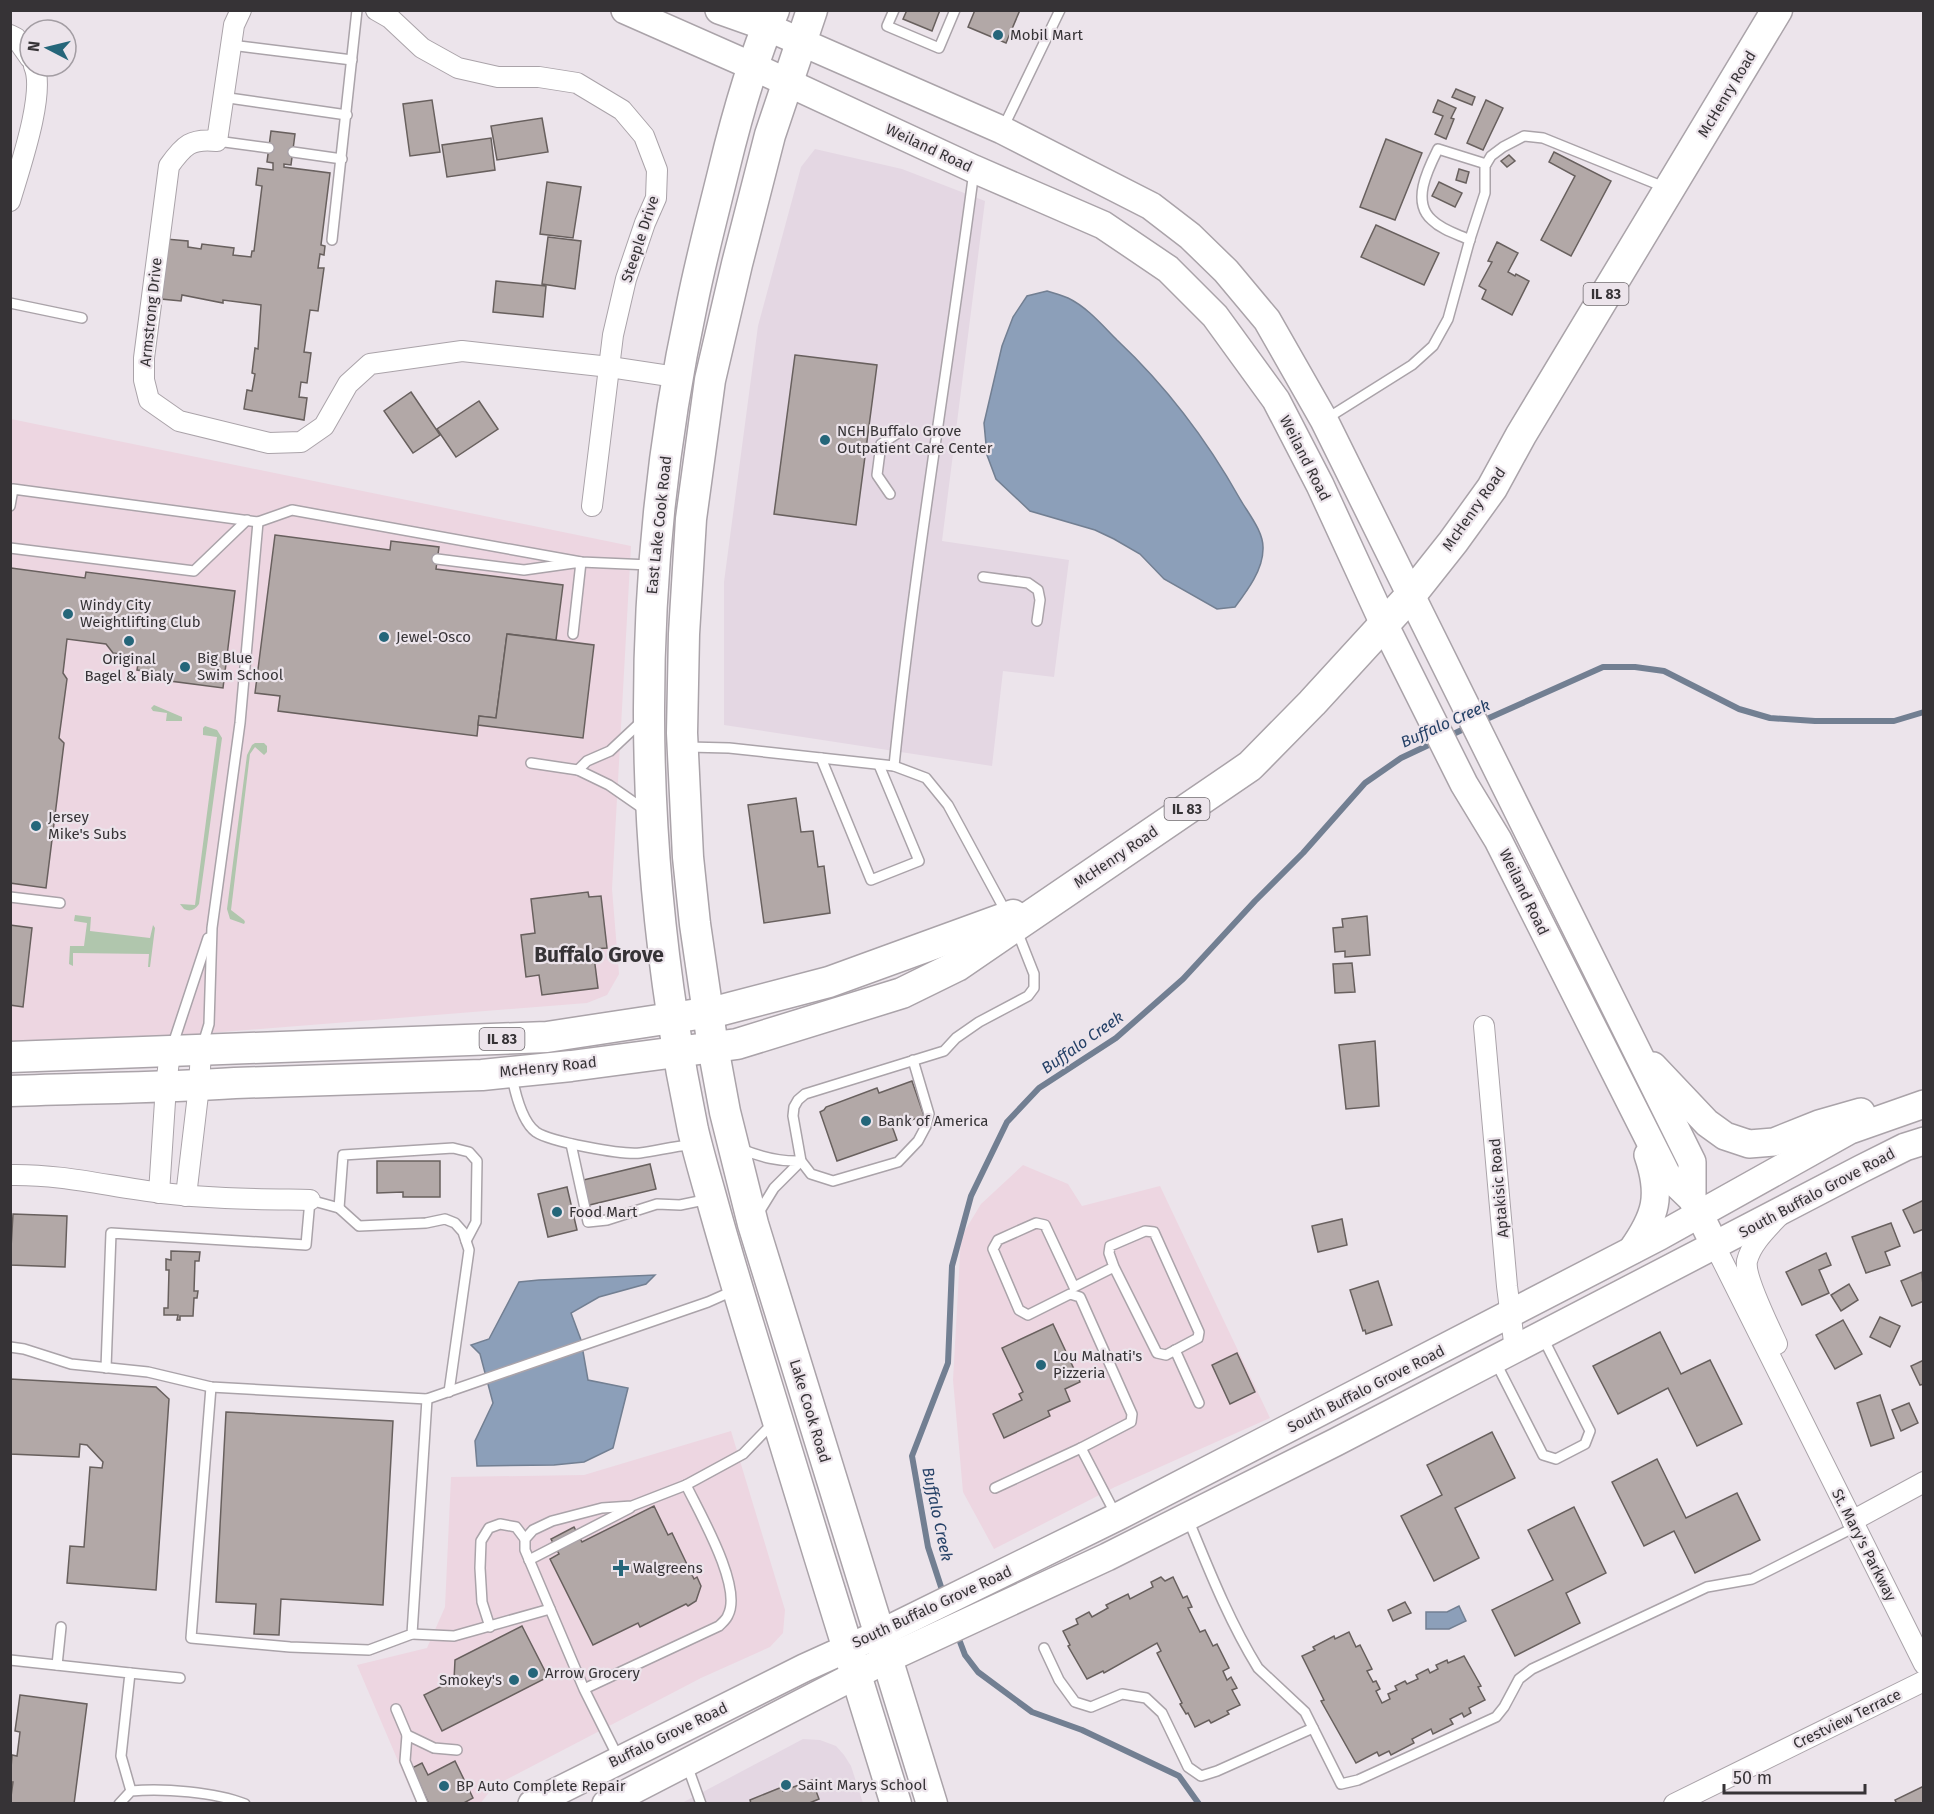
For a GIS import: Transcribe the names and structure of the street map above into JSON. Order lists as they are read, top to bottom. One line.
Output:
{"streets":{"main road":["McHenry Road","Weiland Road","IL 83","East Lake Cook Road","South Buffalo Grove Road","Lake Cook Road","Buffalo Grove Road"],"street":["Steeple Drive","Armstrong Drive","Aptakisic Road","St. Mary's Parkway","Crestview Terrace"]},"crossings":[["McHenry Road","Weiland Road"],["McHenry Road","East Lake Cook Road"],["McHenry Road","Lake Cook Road"],["Weiland Road","East Lake Cook Road"],["Weiland Road","South Buffalo Grove Road"],["Steeple Drive","Armstrong Drive"],["Armstrong Drive","East Lake Cook Road"],["Aptakisic Road","South Buffalo Grove Road"],["South Buffalo Grove Road","Lake Cook Road"],["South Buffalo Grove Road","St. Mary's Parkway"],["South Buffalo Grove Road","Buffalo Grove Road"]],"districts":["Buffalo Grove"],"water":["Buffalo Creek"],"places":{"other":["Mobil Mart","NCH Buffalo Grove Outpatient Care Center","Windy City Weightlifting Club","Jewel-Osco","Original Bagel & Bialy","Big Blue Swim School","Jersey Mike's Subs","Bank of America","Food Mart","Lou Malnati's Pizzeria","Arrow Grocery","Smokey's","Saint Marys School","BP Auto Complete Repair"],"health":["Walgreens"]},"scale_bar":"50 m","north":"left"}
